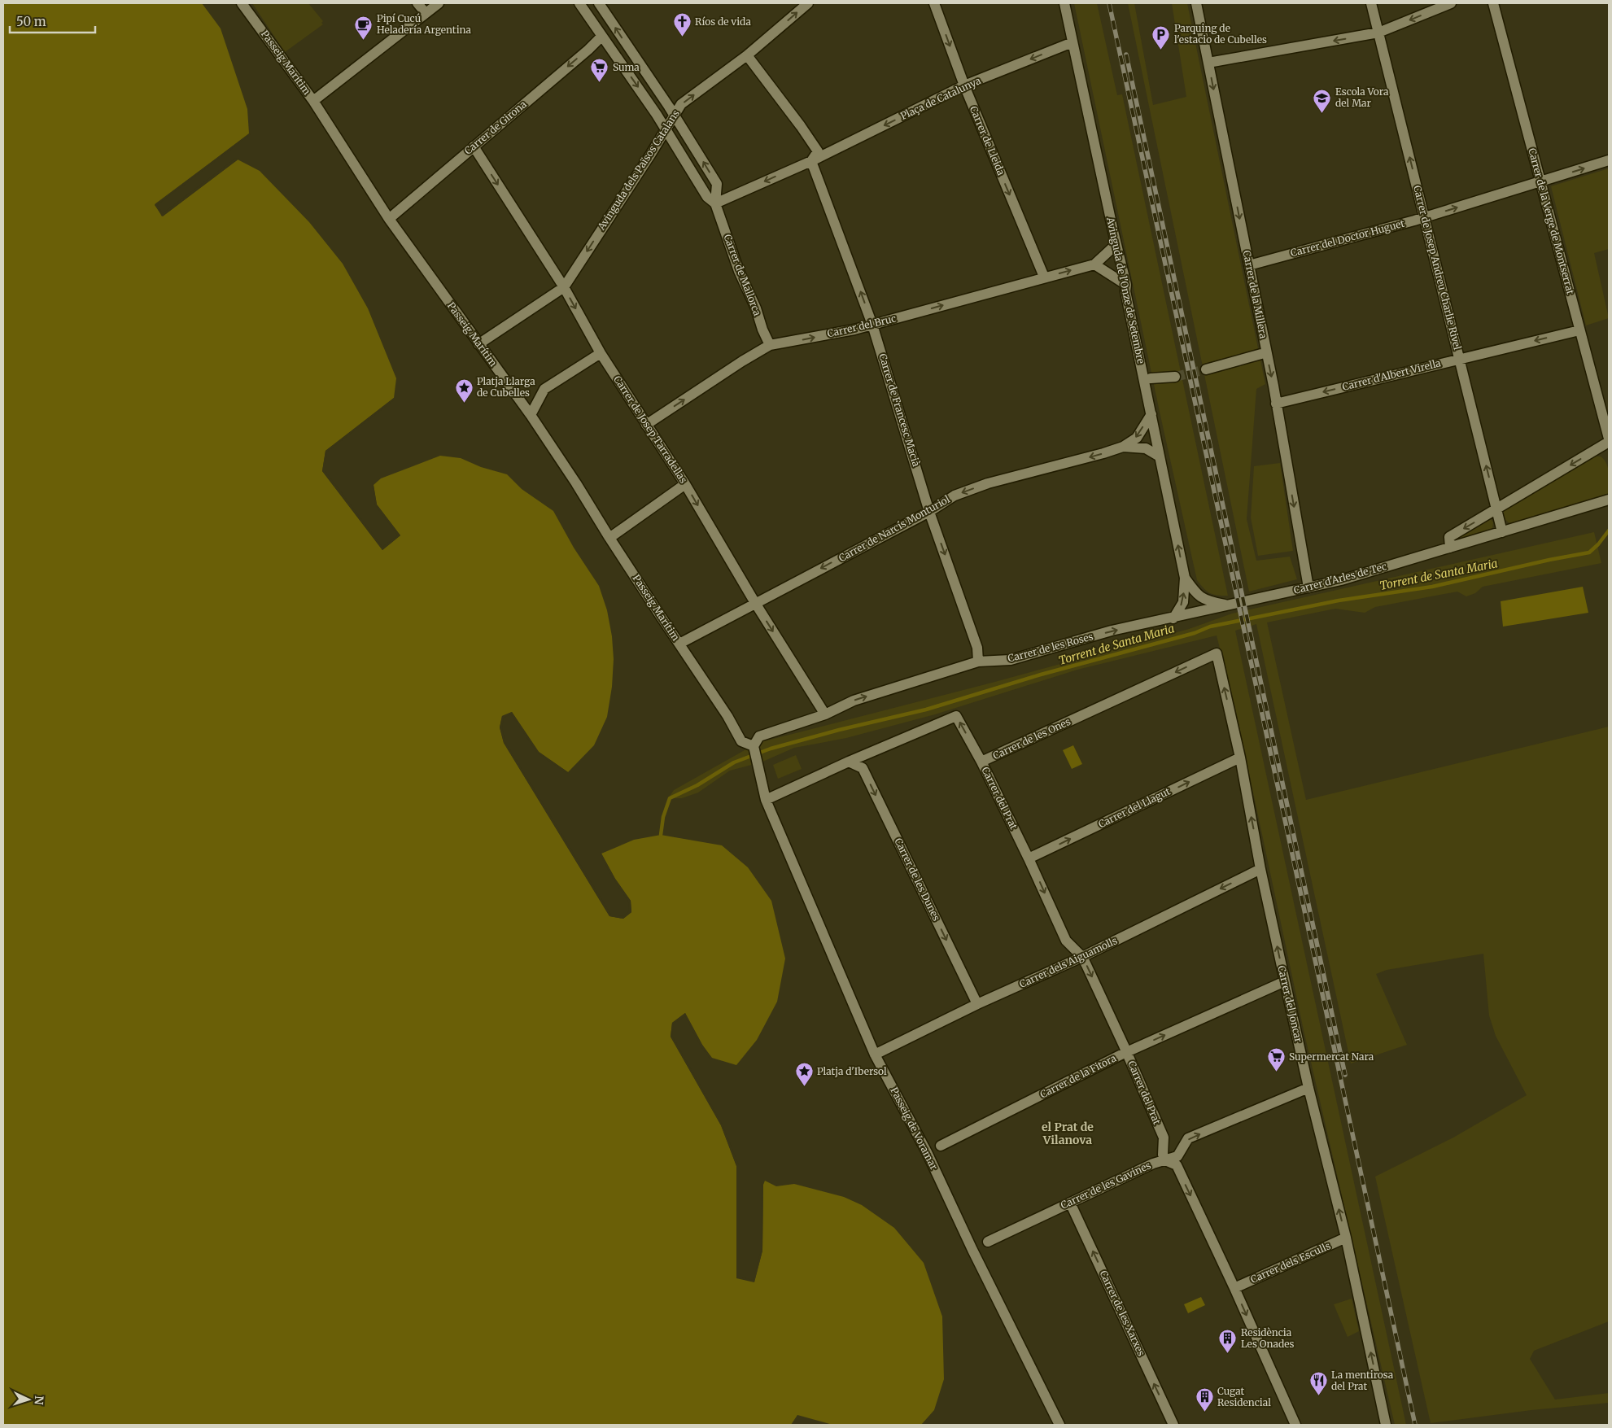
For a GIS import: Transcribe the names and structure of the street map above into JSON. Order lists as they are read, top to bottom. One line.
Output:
{"streets":{"street":["Passeig Marítim","Plaça de Catalunya","Carrer de Girona","Carrer de Lleida","Avinguda dels Països Catalans","Carrer de la Verge de Montserrat","Carrer del Doctor Huguet","Carrer de Josep Andreu Charlie Rivel","Carrer de Mallorca","Avinguda de l'Onze de Setembre","Carrer de la Millera","Carrer del Bruc","Carrer d'Albert Virella","Carrer de Francesc Macià","Carrer de Josep Tarradellas","Carrer de Narcís Monturiol","Carrer d'Arles de Tec","Carrer de les Roses","Carrer de les Ones","Carrer del Prat","Carrer del Llagut","Carrer de les Dunes","Carrer dels Aiguamolls","Carrer del Joncar","Carrer de la Fitora","Passeig de Voramar","Carrer de les Gavines","Carrer dels Esculls","Carrer de les Xarxes"]},"crossings":[["Passeig Marítim","Carrer de Girona"],["Passeig Marítim","Avinguda dels Països Catalans"],["Passeig Marítim","Carrer de Narcís Monturiol"],["Passeig Marítim","Carrer de les Roses"],["Passeig Marítim","Passeig de Voramar"],["Plaça de Catalunya","Carrer de Lleida"],["Plaça de Catalunya","Carrer de Mallorca"],["Plaça de Catalunya","Avinguda de l'Onze de Setembre"],["Plaça de Catalunya","Carrer de Francesc Macià"],["Carrer de Girona","Carrer de Mallorca"],["Carrer de Girona","Carrer de Josep Tarradellas"],["Carrer de Lleida","Carrer del Bruc"],["Avinguda dels Països Catalans","Carrer de Mallorca"],["Avinguda dels Països Catalans","Carrer de Josep Tarradellas"],["Carrer de la Verge de Montserrat","Carrer del Doctor Huguet"],["Carrer de la Verge de Montserrat","Carrer d'Albert Virella"],["Carrer del Doctor Huguet","Carrer de Josep Andreu Charlie Rivel"],["Carrer del Doctor Huguet","Carrer de la Millera"],["Carrer de Josep Andreu Charlie Rivel","Carrer d'Albert Virella"],["Carrer de Josep Andreu Charlie Rivel","Carrer d'Arles de Tec"],["Carrer de Mallorca","Carrer del Bruc"],["Avinguda de l'Onze de Setembre","Carrer del Bruc"],["Avinguda de l'Onze de Setembre","Carrer de Narcís Monturiol"],["Avinguda de l'Onze de Setembre","Carrer d'Arles de Tec"],["Avinguda de l'Onze de Setembre","Carrer de les Roses"],["Carrer de la Millera","Carrer d'Albert Virella"],["Carrer de la Millera","Carrer d'Arles de Tec"],["Carrer del Bruc","Carrer de Francesc Macià"],["Carrer del Bruc","Carrer de Josep Tarradellas"],["Carrer de Francesc Macià","Carrer de Narcís Monturiol"],["Carrer de Francesc Macià","Carrer de les Roses"],["Carrer de Josep Tarradellas","Carrer de Narcís Monturiol"],["Carrer de Josep Tarradellas","Carrer de les Roses"],["Carrer d'Arles de Tec","Carrer de les Roses"],["Carrer de les Roses","Passeig de Voramar"],["Carrer de les Ones","Carrer del Prat"],["Carrer de les Ones","Carrer del Joncar"],["Carrer de les Ones","Passeig de Voramar"],["Carrer del Prat","Carrer del Llagut"],["Carrer del Prat","Carrer dels Aiguamolls"],["Carrer del Prat","Carrer de la Fitora"],["Carrer del Prat","Carrer de les Gavines"],["Carrer del Llagut","Carrer del Joncar"],["Carrer de les Dunes","Carrer dels Aiguamolls"],["Carrer dels Aiguamolls","Carrer del Joncar"],["Carrer dels Aiguamolls","Passeig de Voramar"],["Carrer del Joncar","Carrer de la Fitora"],["Carrer del Joncar","Carrer de les Gavines"],["Carrer del Joncar","Carrer dels Esculls"],["Carrer de les Gavines","Carrer de les Xarxes"]],"one_way":["Plaça de Catalunya","Carrer de Girona","Carrer de Lleida","Carrer del Doctor Huguet","Carrer de Josep Andreu Charlie Rivel","Carrer de la Millera","Carrer del Bruc","Carrer d'Albert Virella","Carrer de Josep Tarradellas","Carrer de Narcís Monturiol","Carrer de les Roses","Carrer de les Ones","Carrer del Prat","Carrer del Llagut","Carrer de les Dunes","Carrer dels Aiguamolls","Carrer del Joncar","Carrer de la Fitora","Carrer de les Gavines","Carrer de les Xarxes"],"districts":["el Prat de Vilanova"],"water":["Torrent de Santa Maria"],"places":{"church":["Ríos de vida"],"cafe":["Pipí Cucú Heladería Argentina"],"parking":["Parquing de l'estacio de Cubelles"],"supermarket":["Suma","Supermercat Nara"],"school or university":["Escola Vora del Mar"],"place":["Platja Llarga de Cubelles","Platja d'Ibersol"],"building":["Residència Les Onades","Cugat Residencial"],"restaurant":["La mentirosa del Prat"]},"scale_bar":"50 m","north":"right"}
